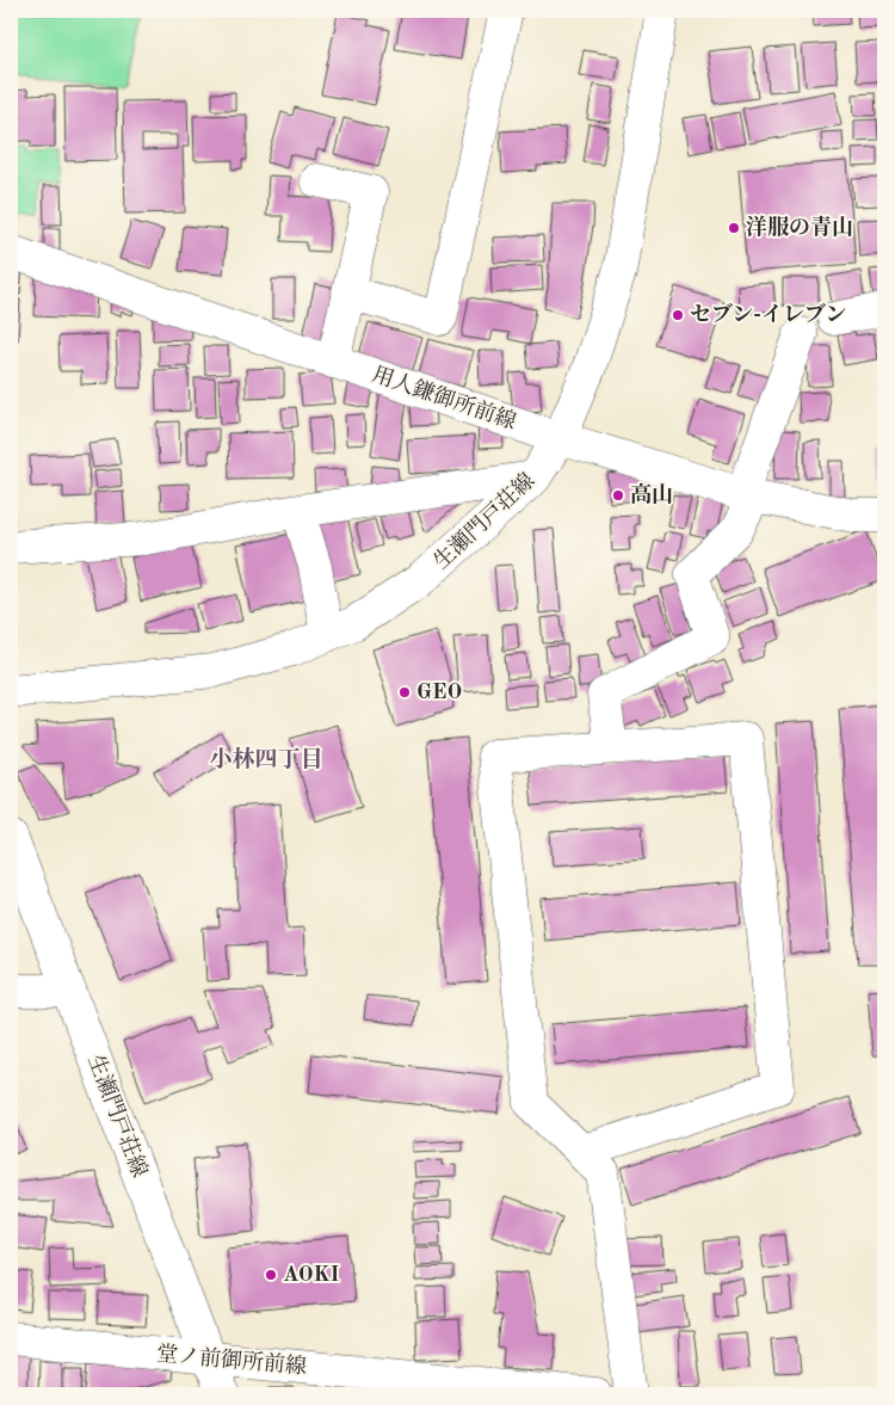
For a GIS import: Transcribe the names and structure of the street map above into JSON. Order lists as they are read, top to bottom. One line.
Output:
{"streets":{"street":["用人鎌御所前線","生瀬門戸荘線","堂ノ前御所前線"]},"crossings":[["用人鎌御所前線","生瀬門戸荘線"],["生瀬門戸荘線","堂ノ前御所前線"]],"districts":["小林四丁目"],"places":["洋服の青山","セブン-イレブン","高山","GEO","AOKI"]}
